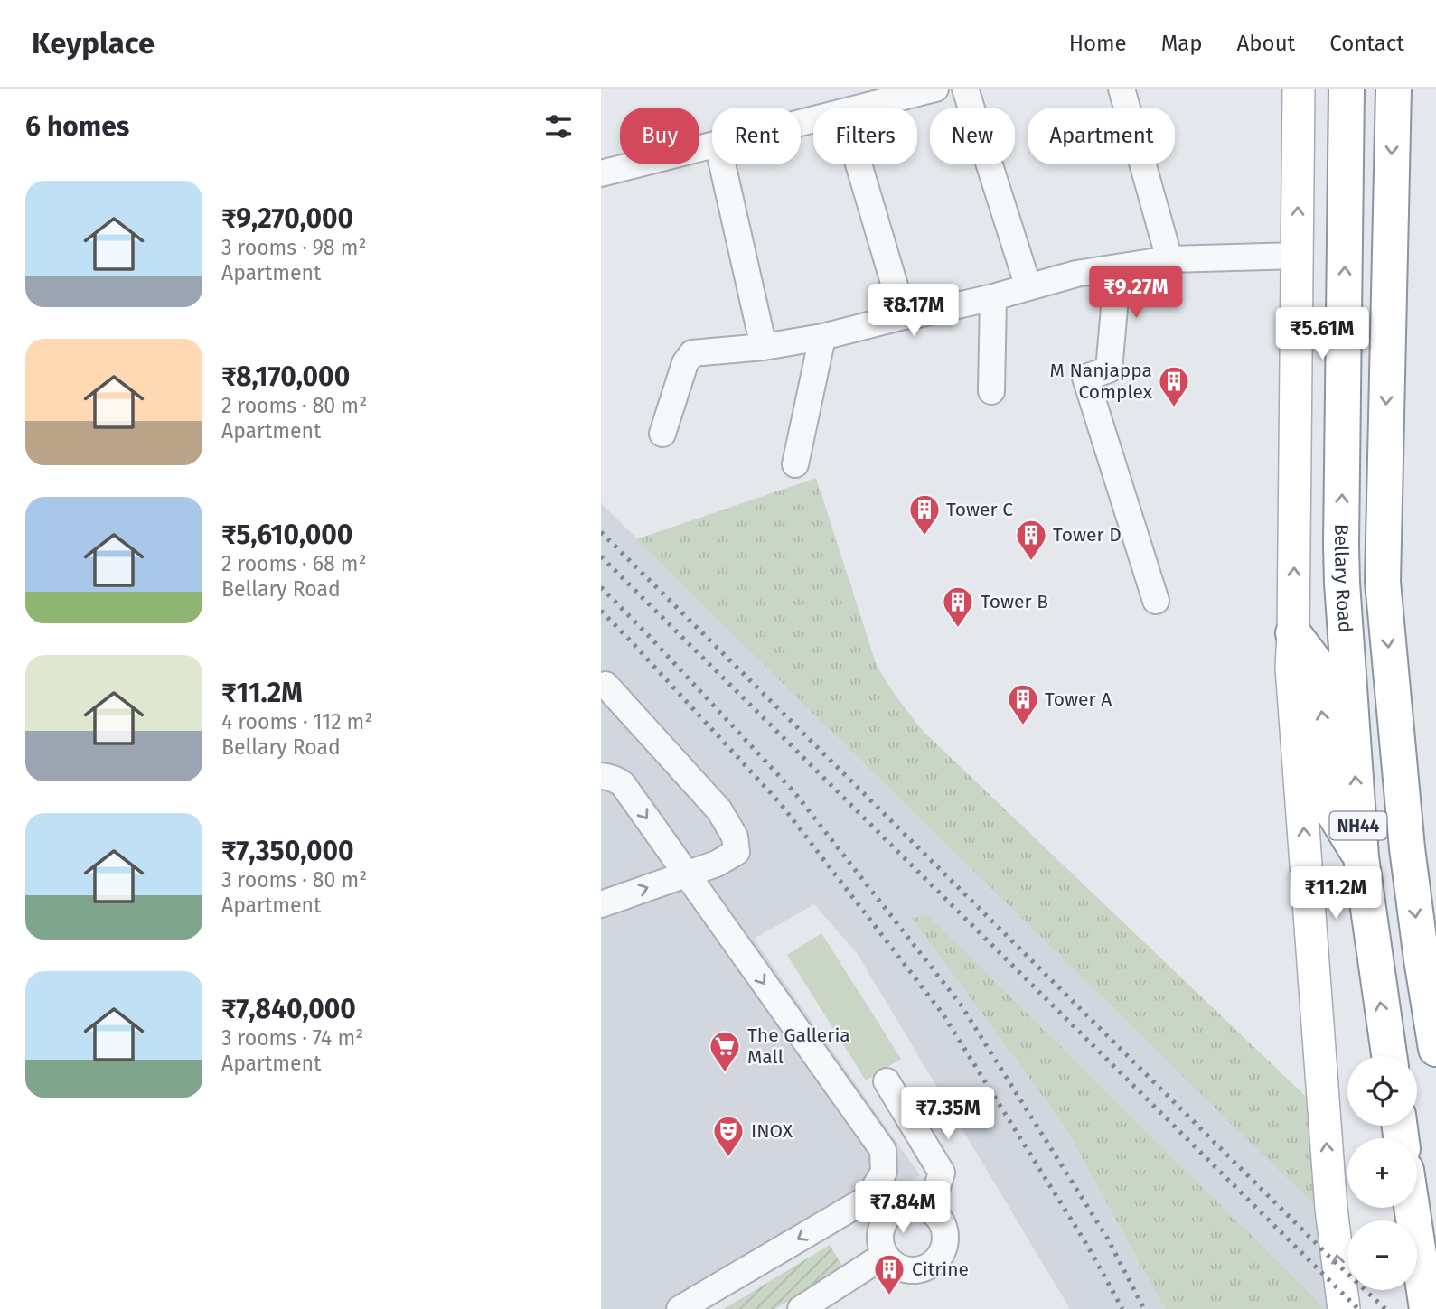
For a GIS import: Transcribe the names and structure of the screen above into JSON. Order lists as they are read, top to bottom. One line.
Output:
{"streets":{"highway":["Bellary Road","NH44"]},"places":{"building":["M Nanjappa Complex","Tower C","Tower D","Tower B","Tower A","Citrine"],"supermarket":["The Galleria Mall"],"theatre":["INOX"]},"page":{"header":"Keyplace","nav":["Home","Map","About","Contact"],"heading":"6 homes","chip":["Buy","Rent","Filters","New","Apartment"],"list":[{"name":"₹9,270,000","note":"3 rooms · 98 m² · Apartment"},{"name":"₹8,170,000","note":"2 rooms · 80 m² · Apartment"},{"name":"₹5,610,000","note":"2 rooms · 68 m² · Bellary Road"},{"name":"₹11.2M","note":"4 rooms · 112 m² · Bellary Road"},{"name":"₹7,350,000","note":"3 rooms · 80 m² · Apartment"},{"name":"₹7,840,000","note":"3 rooms · 74 m² · Apartment"}],"price":["₹9.27M","₹8.17M","₹5.61M","₹11.2M","₹7.35M","₹7.84M"],"map_buttons":["+","−"]}}
